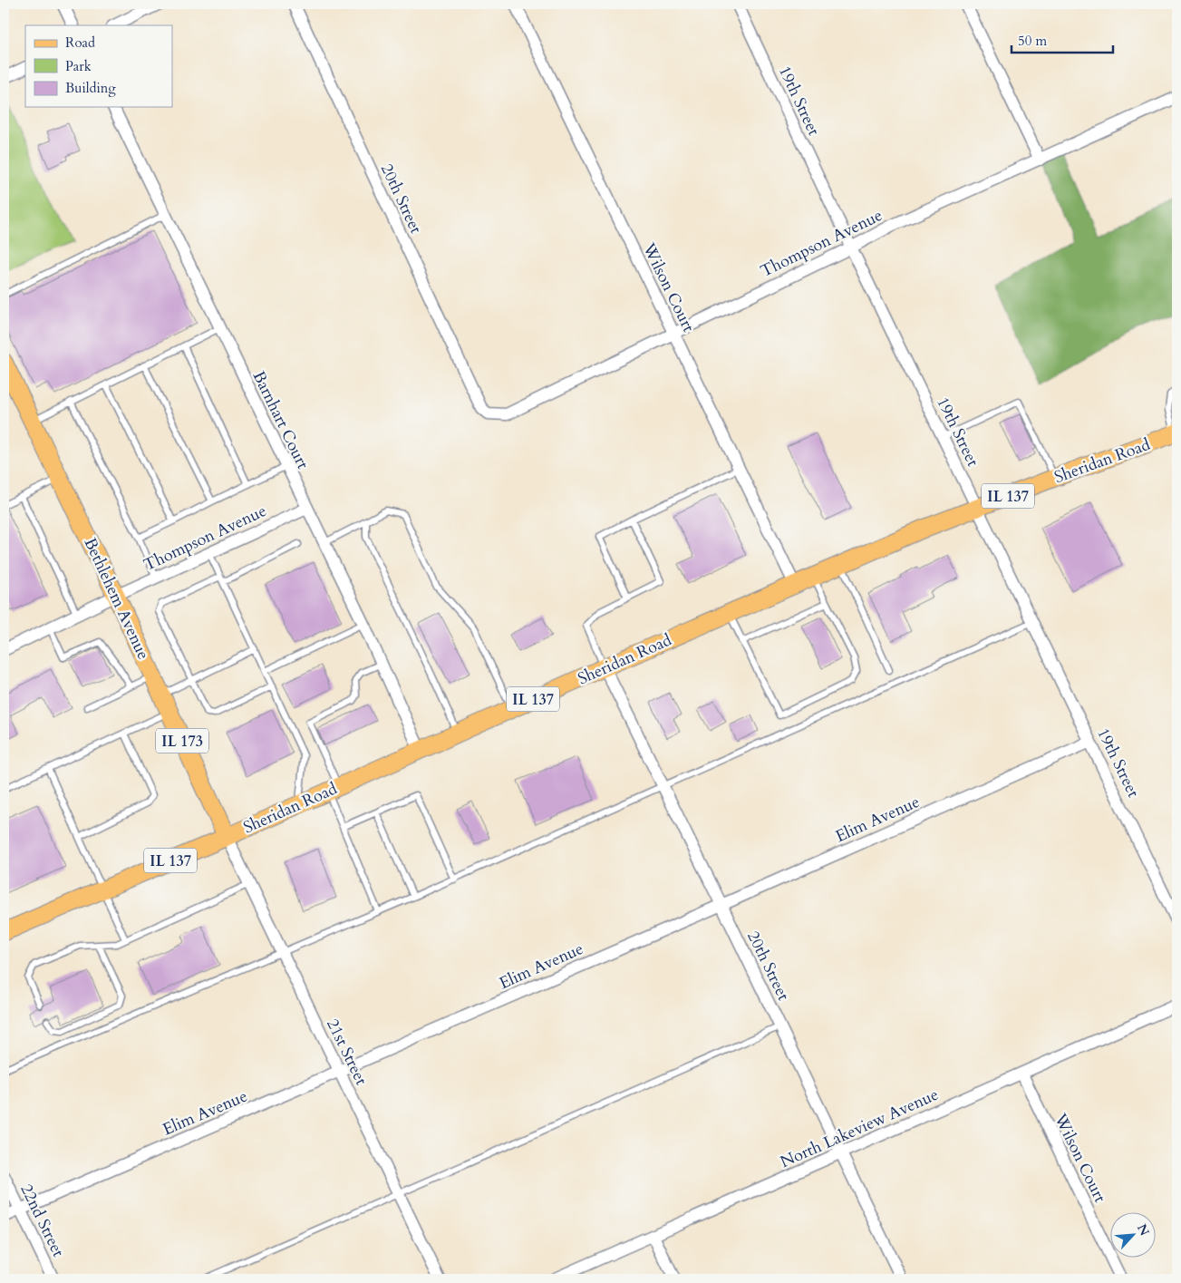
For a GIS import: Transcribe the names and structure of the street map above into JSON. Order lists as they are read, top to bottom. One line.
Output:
{"streets":{"main road":["Sheridan Road","IL 137","Bethlehem Avenue","IL 173"],"street":["19th Street","20th Street","Thompson Avenue","Wilson Court","Barnhart Court","Elim Avenue","21st Street","North Lakeview Avenue","22nd Street"]},"crossings":[["19th Street","Thompson Avenue"],["19th Street","Sheridan Road"],["19th Street","Elim Avenue"],["20th Street","Thompson Avenue"],["20th Street","Sheridan Road"],["20th Street","Elim Avenue"],["20th Street","North Lakeview Avenue"],["Thompson Avenue","Wilson Court"],["Thompson Avenue","Barnhart Court"],["Thompson Avenue","Bethlehem Avenue"],["Wilson Court","Sheridan Road"],["Wilson Court","North Lakeview Avenue"],["Barnhart Court","Sheridan Road"],["Sheridan Road","Bethlehem Avenue"],["Sheridan Road","21st Street"],["Bethlehem Avenue","21st Street"],["Elim Avenue","21st Street"],["Elim Avenue","22nd Street"]],"legend":["Road","Park","Building"],"scale_bar":"50 m","north":"top right"}
